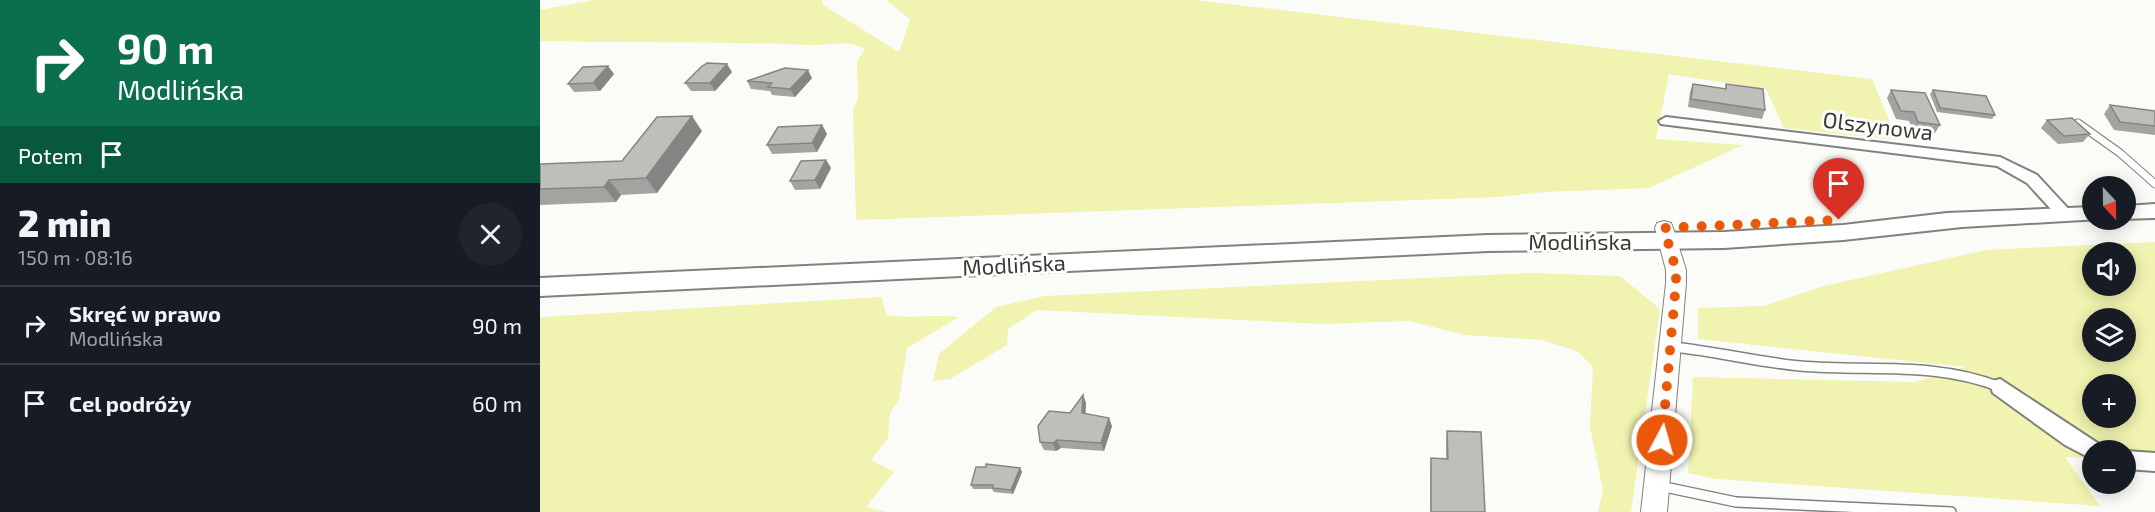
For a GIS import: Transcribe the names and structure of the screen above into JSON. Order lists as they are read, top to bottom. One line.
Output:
{"streets":{"main road":["Modlińska"],"street":["Olszynowa"]},"crossings":[["Olszynowa","Modlińska"]],"north":"bottom","page":{"turn":["90 m","Modlińska"],"then":"Potem","map_buttons":["+","−"],"heading":["2 min","150 m · 08:16"],"list":[{"name":"Skręć w prawo","note":"Modlińska","value":"90 m"},{"name":"Cel podróży","value":"60 m"}]}}
